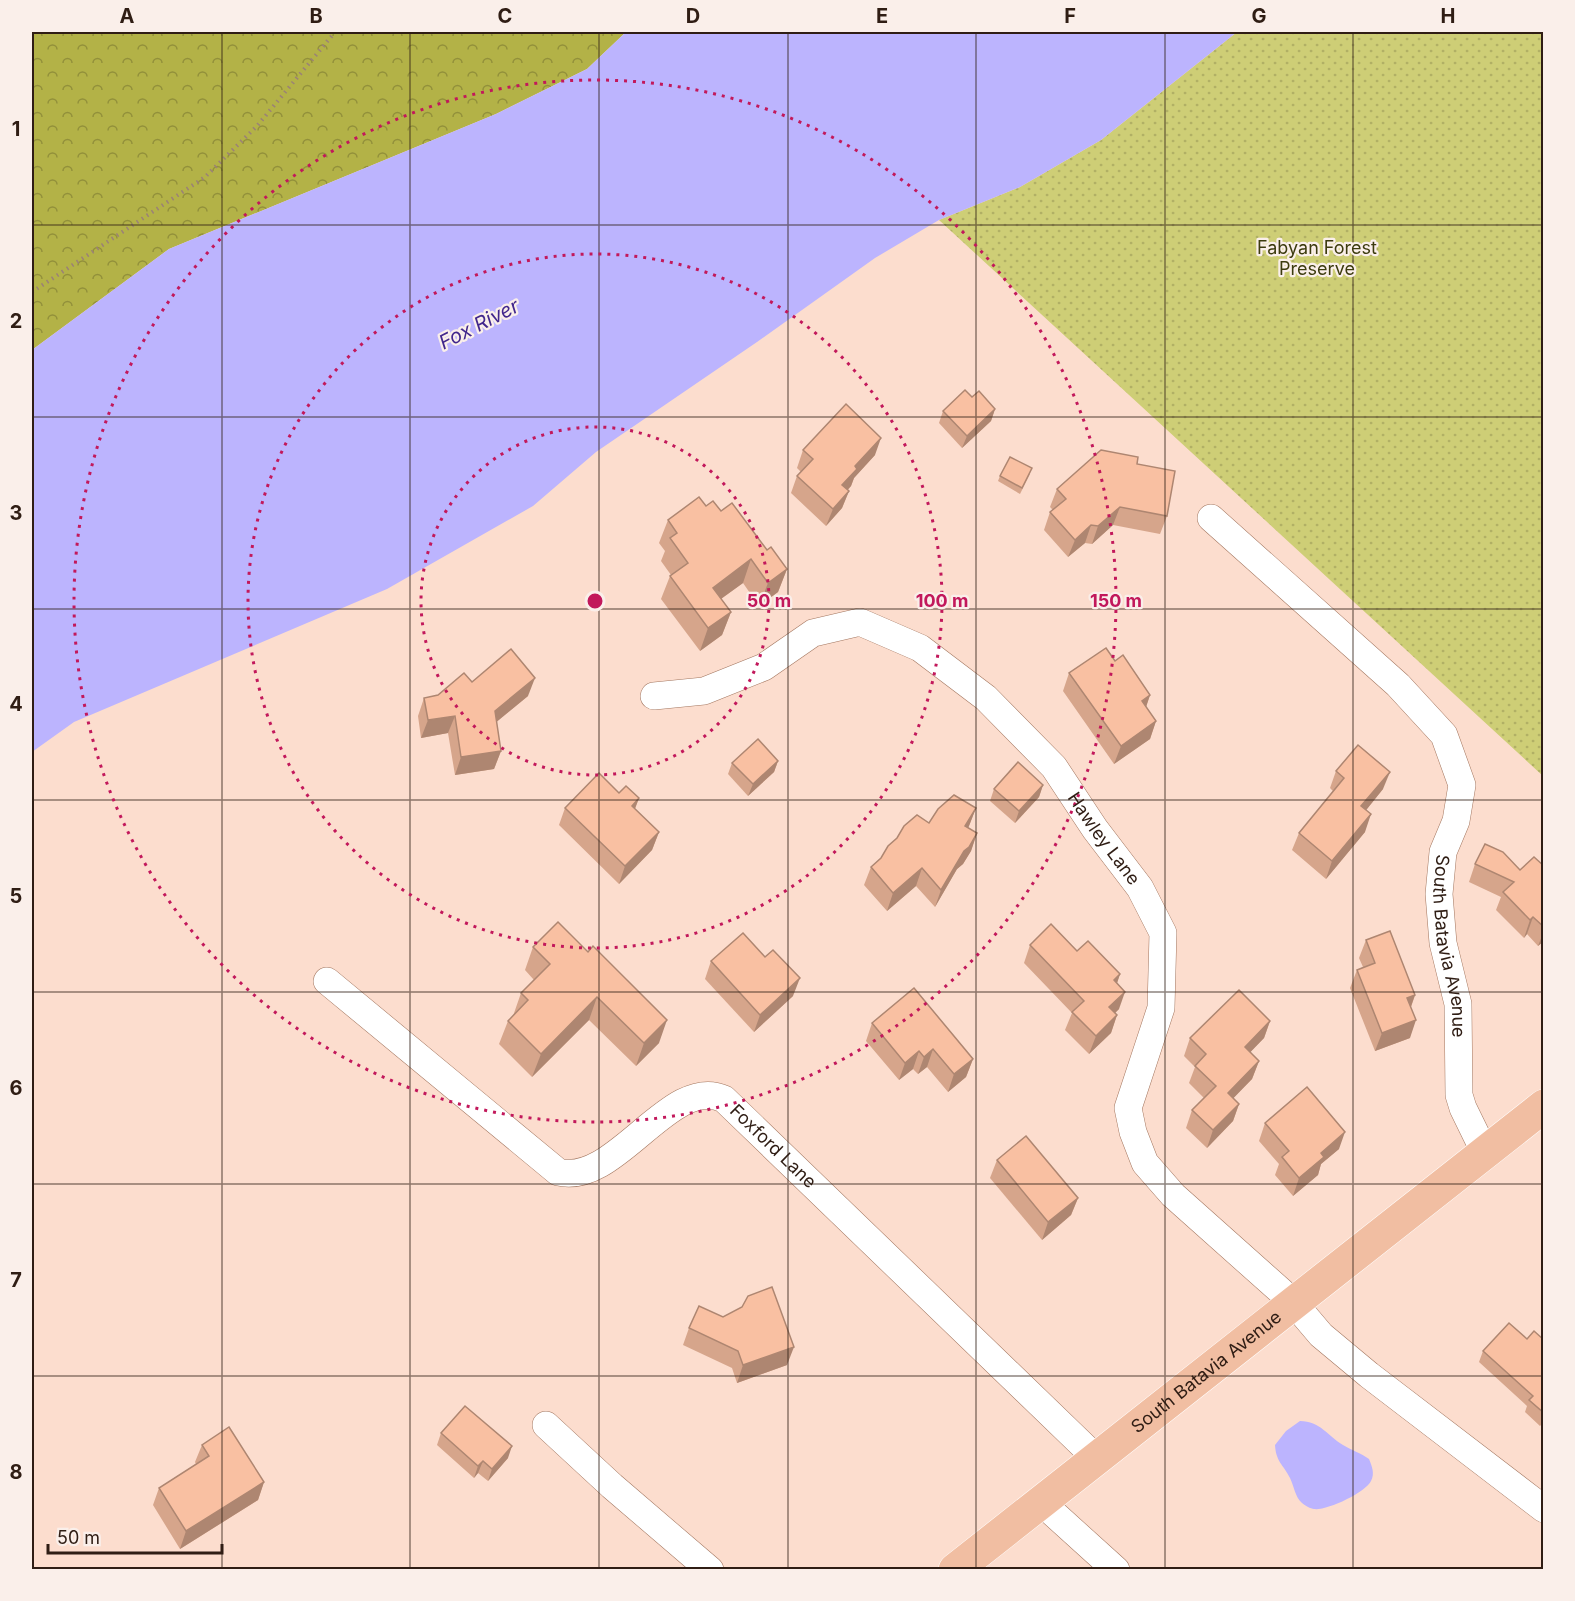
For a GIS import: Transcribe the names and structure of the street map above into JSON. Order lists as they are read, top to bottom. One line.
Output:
{"streets":{"main road":["South Batavia Avenue"],"street":["Hawley Lane","Foxford Lane"]},"crossings":[["Hawley Lane","South Batavia Avenue"],["South Batavia Avenue","Foxford Lane"]],"water":["Fox River"],"parks":["Fabyan Forest Preserve"],"scale_bar":"50 m","grid":{"columns":["A","B","C","D","E","F","G","H"],"rows":["1","2","3","4","5","6","7","8"]},"rings":["50 m","100 m","150 m"]}
